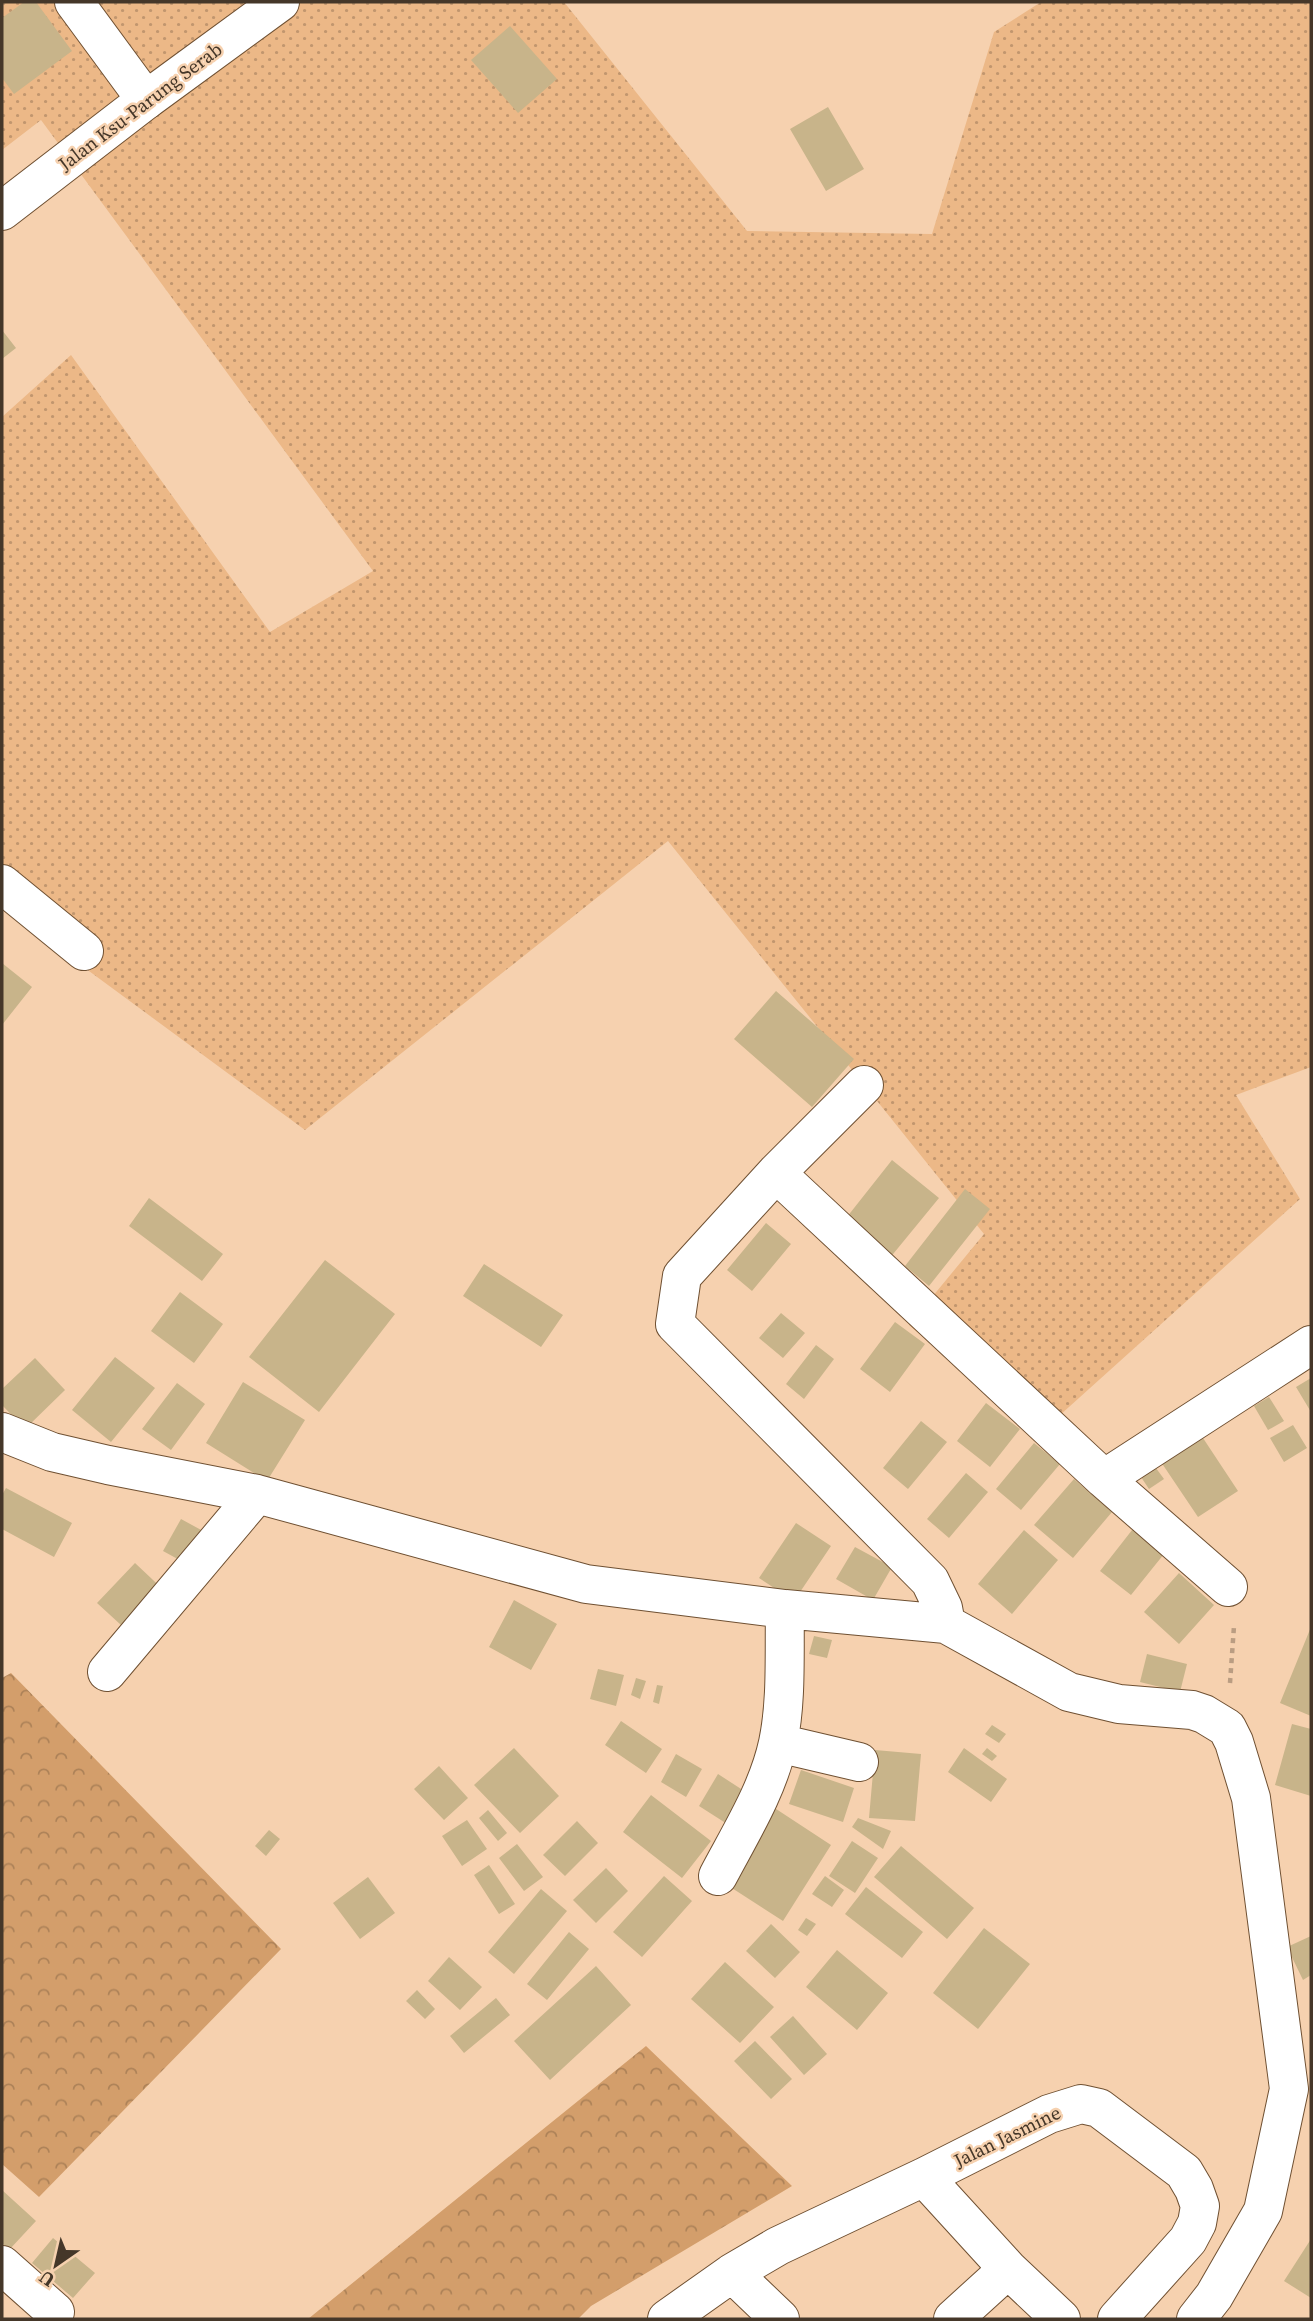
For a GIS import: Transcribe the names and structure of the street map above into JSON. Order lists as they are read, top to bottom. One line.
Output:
{"streets":{"street":["Jalan Ksu-Parung Serab","Jalan Jasmine"]},"north":"bottom left"}
